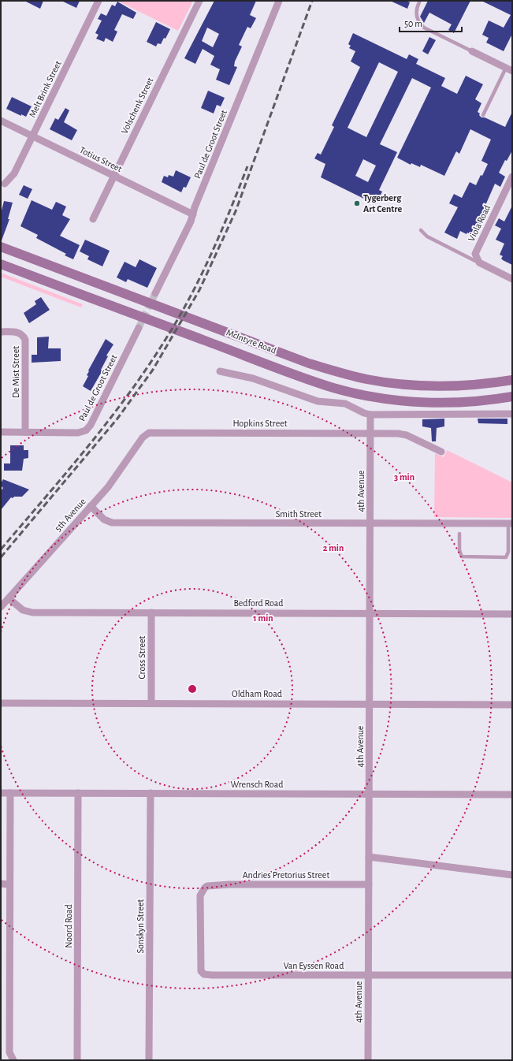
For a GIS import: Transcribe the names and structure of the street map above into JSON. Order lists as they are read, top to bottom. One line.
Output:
{"streets":{"main road":["McIntyre Road"],"street":["Melt Brink Street","Volschenk Street","Paul de Groot Street","Totius Street","Viola Road","De Mist Street","Hopkins Street","4th Avenue","Smith Street","5th Avenue","Bedford Road","Cross Street","Oldham Road","Wrensch Road","Andries Pretorius Street","Noord Road","Sonskyn Street","Van Eyssen Road"]},"crossings":[["Melt Brink Street","Totius Street"],["Volschenk Street","Totius Street"],["Paul de Groot Street","Totius Street"],["Paul de Groot Street","De Mist Street"],["Hopkins Street","4th Avenue"],["Hopkins Street","5th Avenue"],["4th Avenue","Smith Street"],["4th Avenue","Bedford Road"],["4th Avenue","Oldham Road"],["4th Avenue","Wrensch Road"],["4th Avenue","Andries Pretorius Street"],["4th Avenue","Van Eyssen Road"],["Smith Street","5th Avenue"],["5th Avenue","Bedford Road"],["Bedford Road","Cross Street"],["Cross Street","Oldham Road"],["Wrensch Road","Noord Road"],["Wrensch Road","Sonskyn Street"],["Andries Pretorius Street","Van Eyssen Road"]],"places":["Tygerberg Art Centre"],"scale_bar":"50 m","rings":["3 min","2 min","1 min"]}
